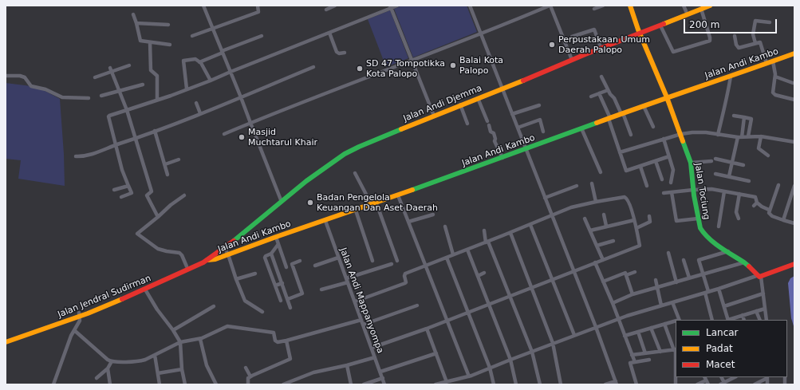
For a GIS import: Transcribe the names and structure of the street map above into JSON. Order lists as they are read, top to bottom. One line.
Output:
{"streets":{"main road":["Jalan Andi Kambo","Jalan Andi Djemma","Jalan Tociung","Jalan Jendral Sudirman"],"street":["Jalan Andi Mappanyompa"]},"crossings":[["Jalan Andi Kambo","Jalan Andi Djemma"],["Jalan Andi Kambo","Jalan Tociung"],["Jalan Andi Kambo","Jalan Jendral Sudirman"],["Jalan Andi Kambo","Jalan Andi Mappanyompa"],["Jalan Andi Djemma","Jalan Tociung"],["Jalan Andi Djemma","Jalan Jendral Sudirman"]],"places":["Perpustakaan Umum Daerah Palopo","Balai Kota Palopo","SD 47 Tompotikka Kota Palopo","Masjid Muchtarul Khair","Badan Pengelola Keuangan Dan Aset Daerah"],"legend":["Lancar","Padat","Macet"],"scale_bar":"200 m"}
